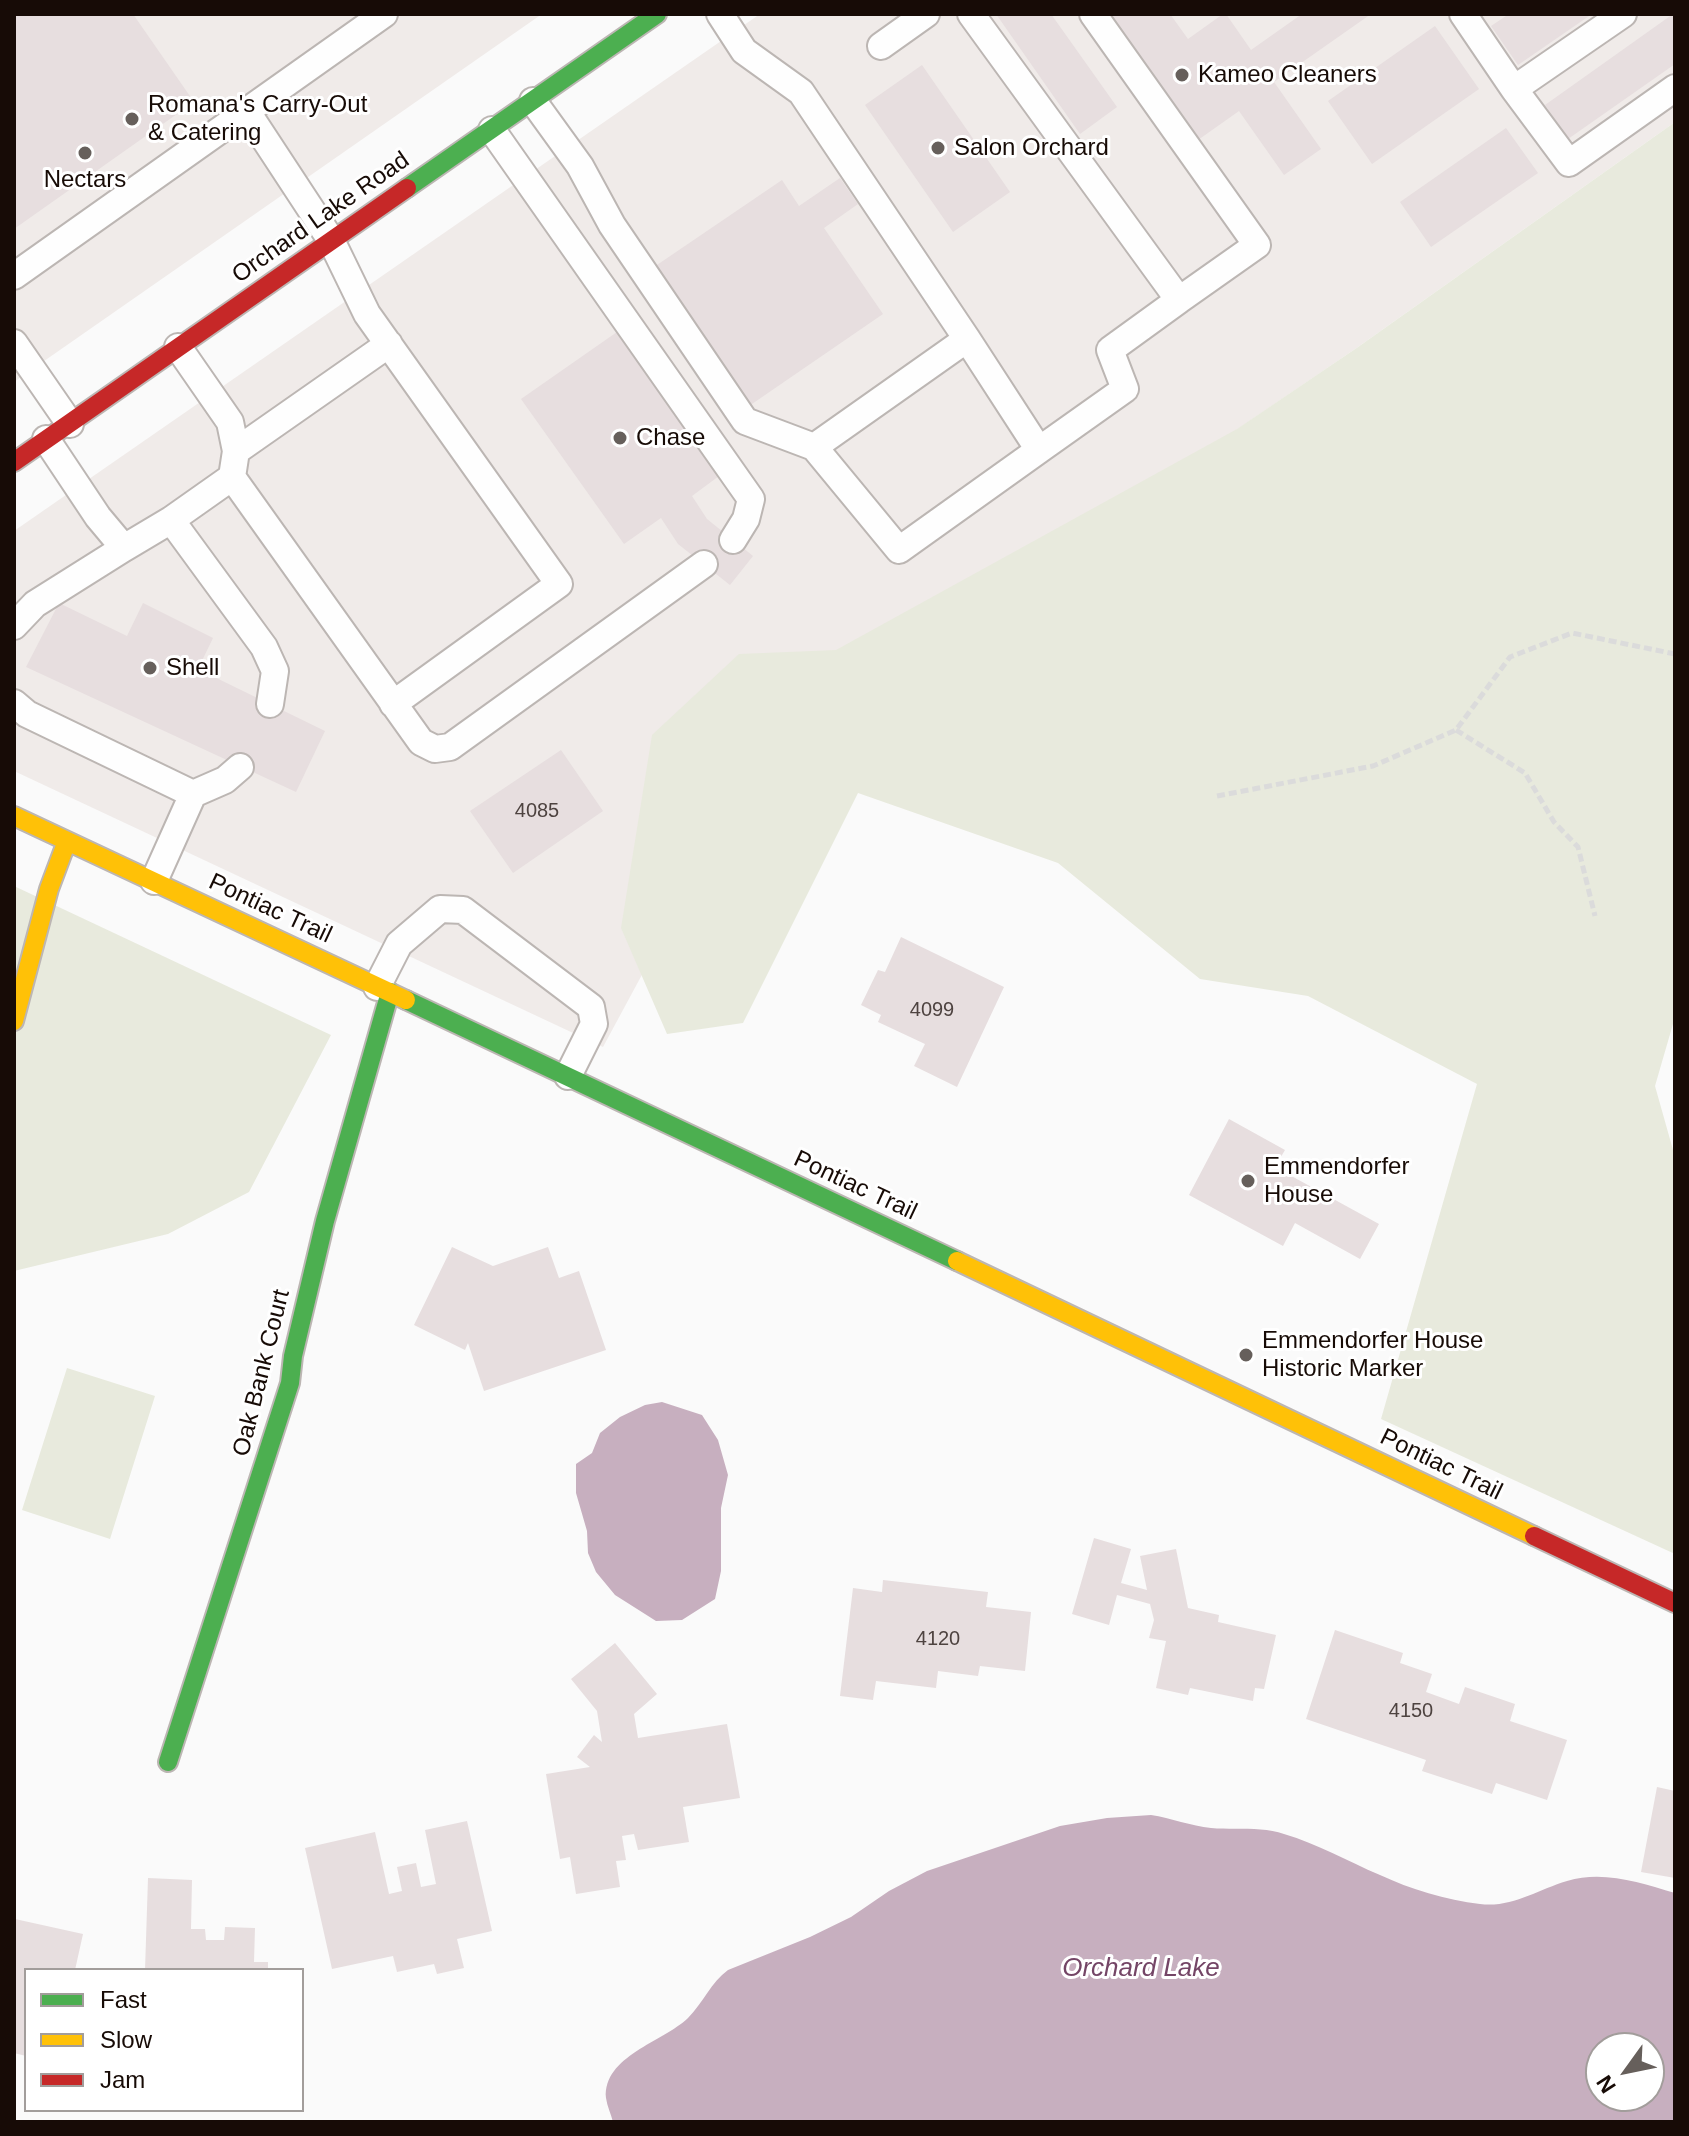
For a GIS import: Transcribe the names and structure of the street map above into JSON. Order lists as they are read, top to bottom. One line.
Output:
{"streets":{"main road":["Orchard Lake Road","Pontiac Trail","Oak Bank Court"]},"crossings":[["Pontiac Trail","Oak Bank Court"]],"water":["Orchard Lake"],"places":["Kameo Cleaners","Romana's Carry-Out & Catering","Salon Orchard","Nectars","Chase","Shell","Emmendorfer House","Emmendorfer House Historic Marker"],"house_numbers":["4085","4099","4120","4150"],"legend":["Fast","Slow","Jam"],"north":"bottom left"}
